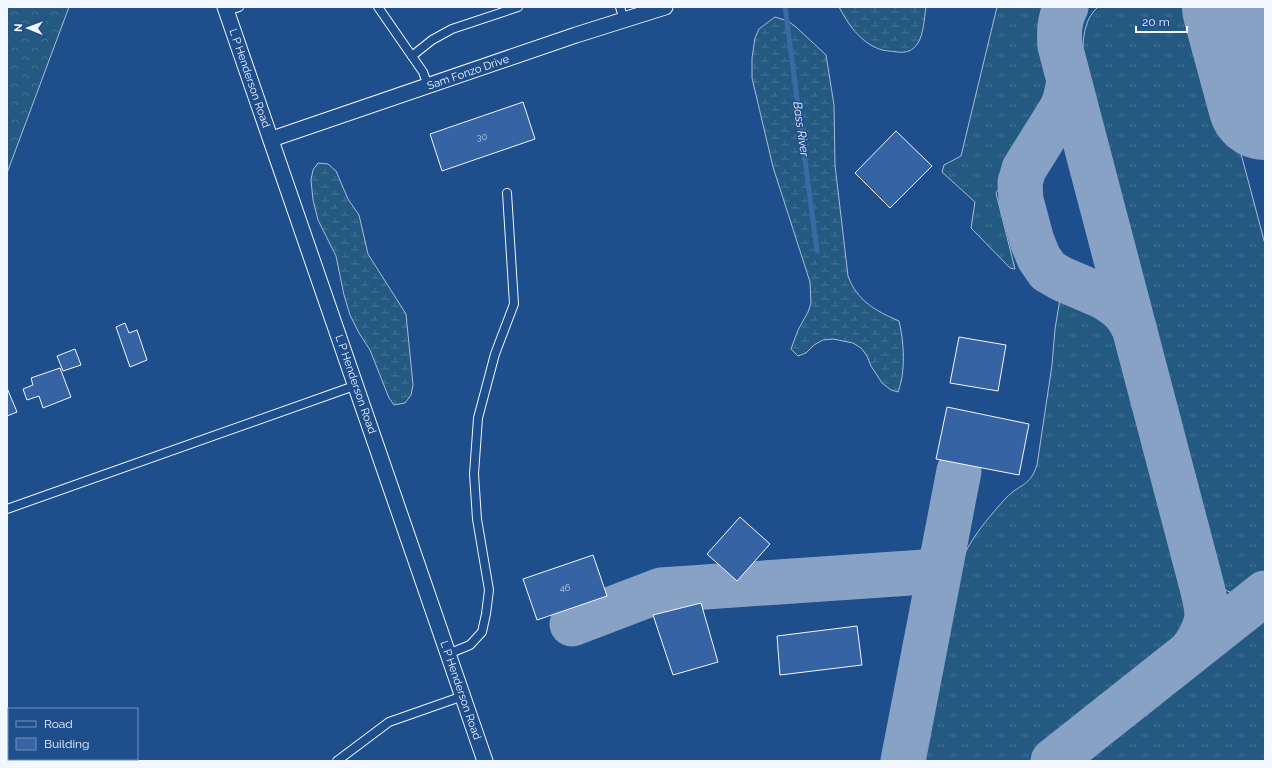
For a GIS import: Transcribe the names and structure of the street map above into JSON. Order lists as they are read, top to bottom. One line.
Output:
{"streets":{"street":["Sam Fonzo Drive","L P Henderson Road"]},"crossings":[["Sam Fonzo Drive","L P Henderson Road"]],"water":["Bass River"],"house_numbers":["30","46"],"legend":["Road","Building"],"scale_bar":"20 m","north":"left"}
